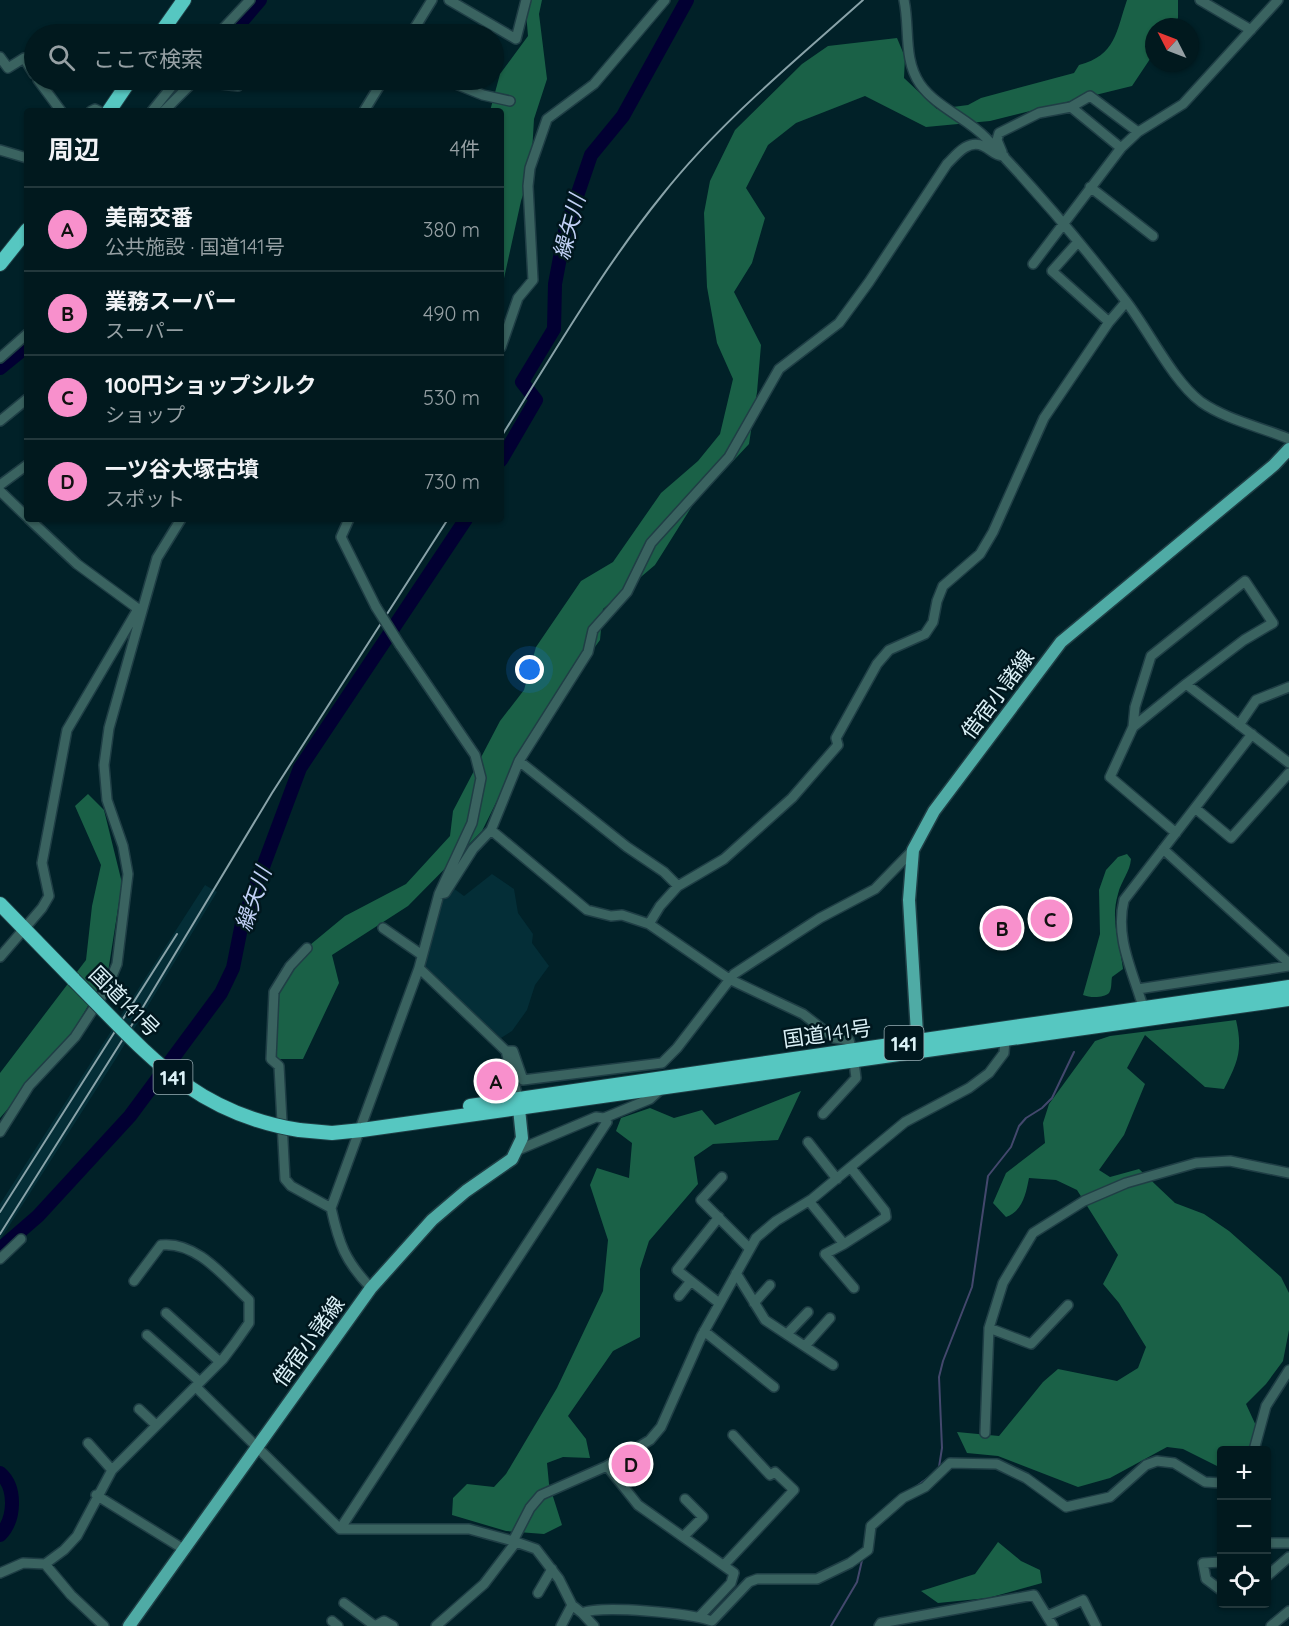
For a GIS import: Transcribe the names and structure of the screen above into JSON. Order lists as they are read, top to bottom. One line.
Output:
{"streets":{"highway":["国道141号","141"],"main road":["借宿小諸線"]},"crossings":[["借宿小諸線","国道141号"]],"water":["繰矢川"],"north":"top left","page":{"search":"ここで検索","heading":["周辺","4件"],"list":[{"mark":"A","name":"美南交番","note":"公共施設 · 国道141号","value":"380 m"},{"mark":"B","name":"業務スーパー","note":"スーパー","value":"490 m"},{"mark":"C","name":"100円ショップシルク","note":"ショップ","value":"530 m"},{"mark":"D","name":"一ツ谷大塚古墳","note":"スポット","value":"730 m"}],"pins":["C","B","A","D"],"map_buttons":["+","−"]}}
